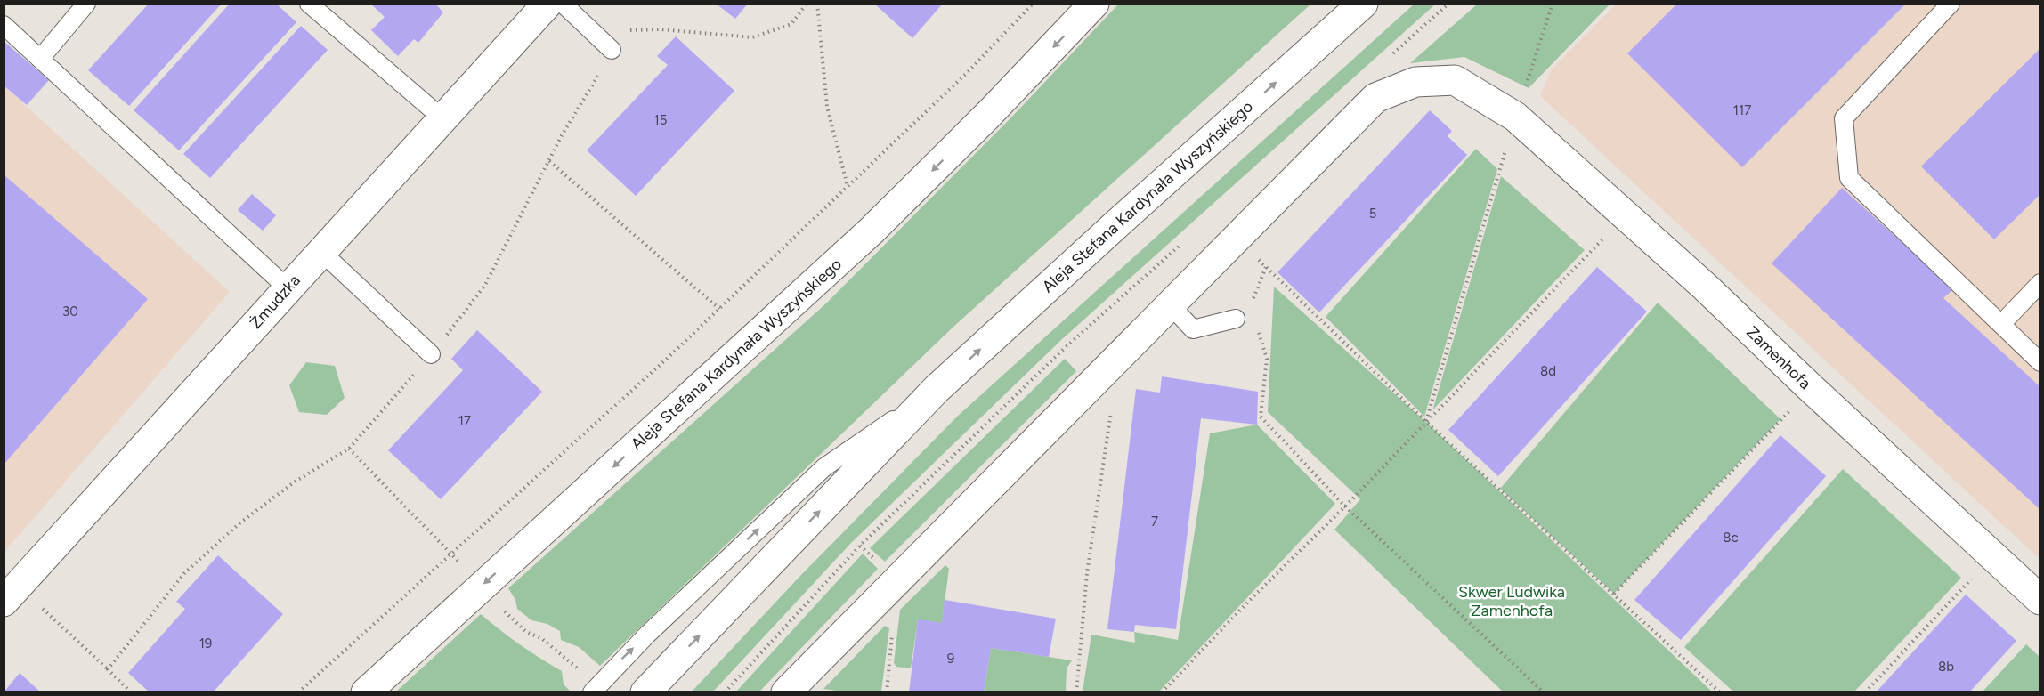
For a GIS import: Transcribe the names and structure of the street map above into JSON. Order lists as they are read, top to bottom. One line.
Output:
{"streets":{"street":["Aleja Stefana Kardynała Wyszyńskiego","Żmudzka","Zamenhofa"]},"parks":["Skwer Ludwika Zamenhofa"],"house_numbers":["117","15","5","30","8d","17","7","8c","19","9","8b"]}
